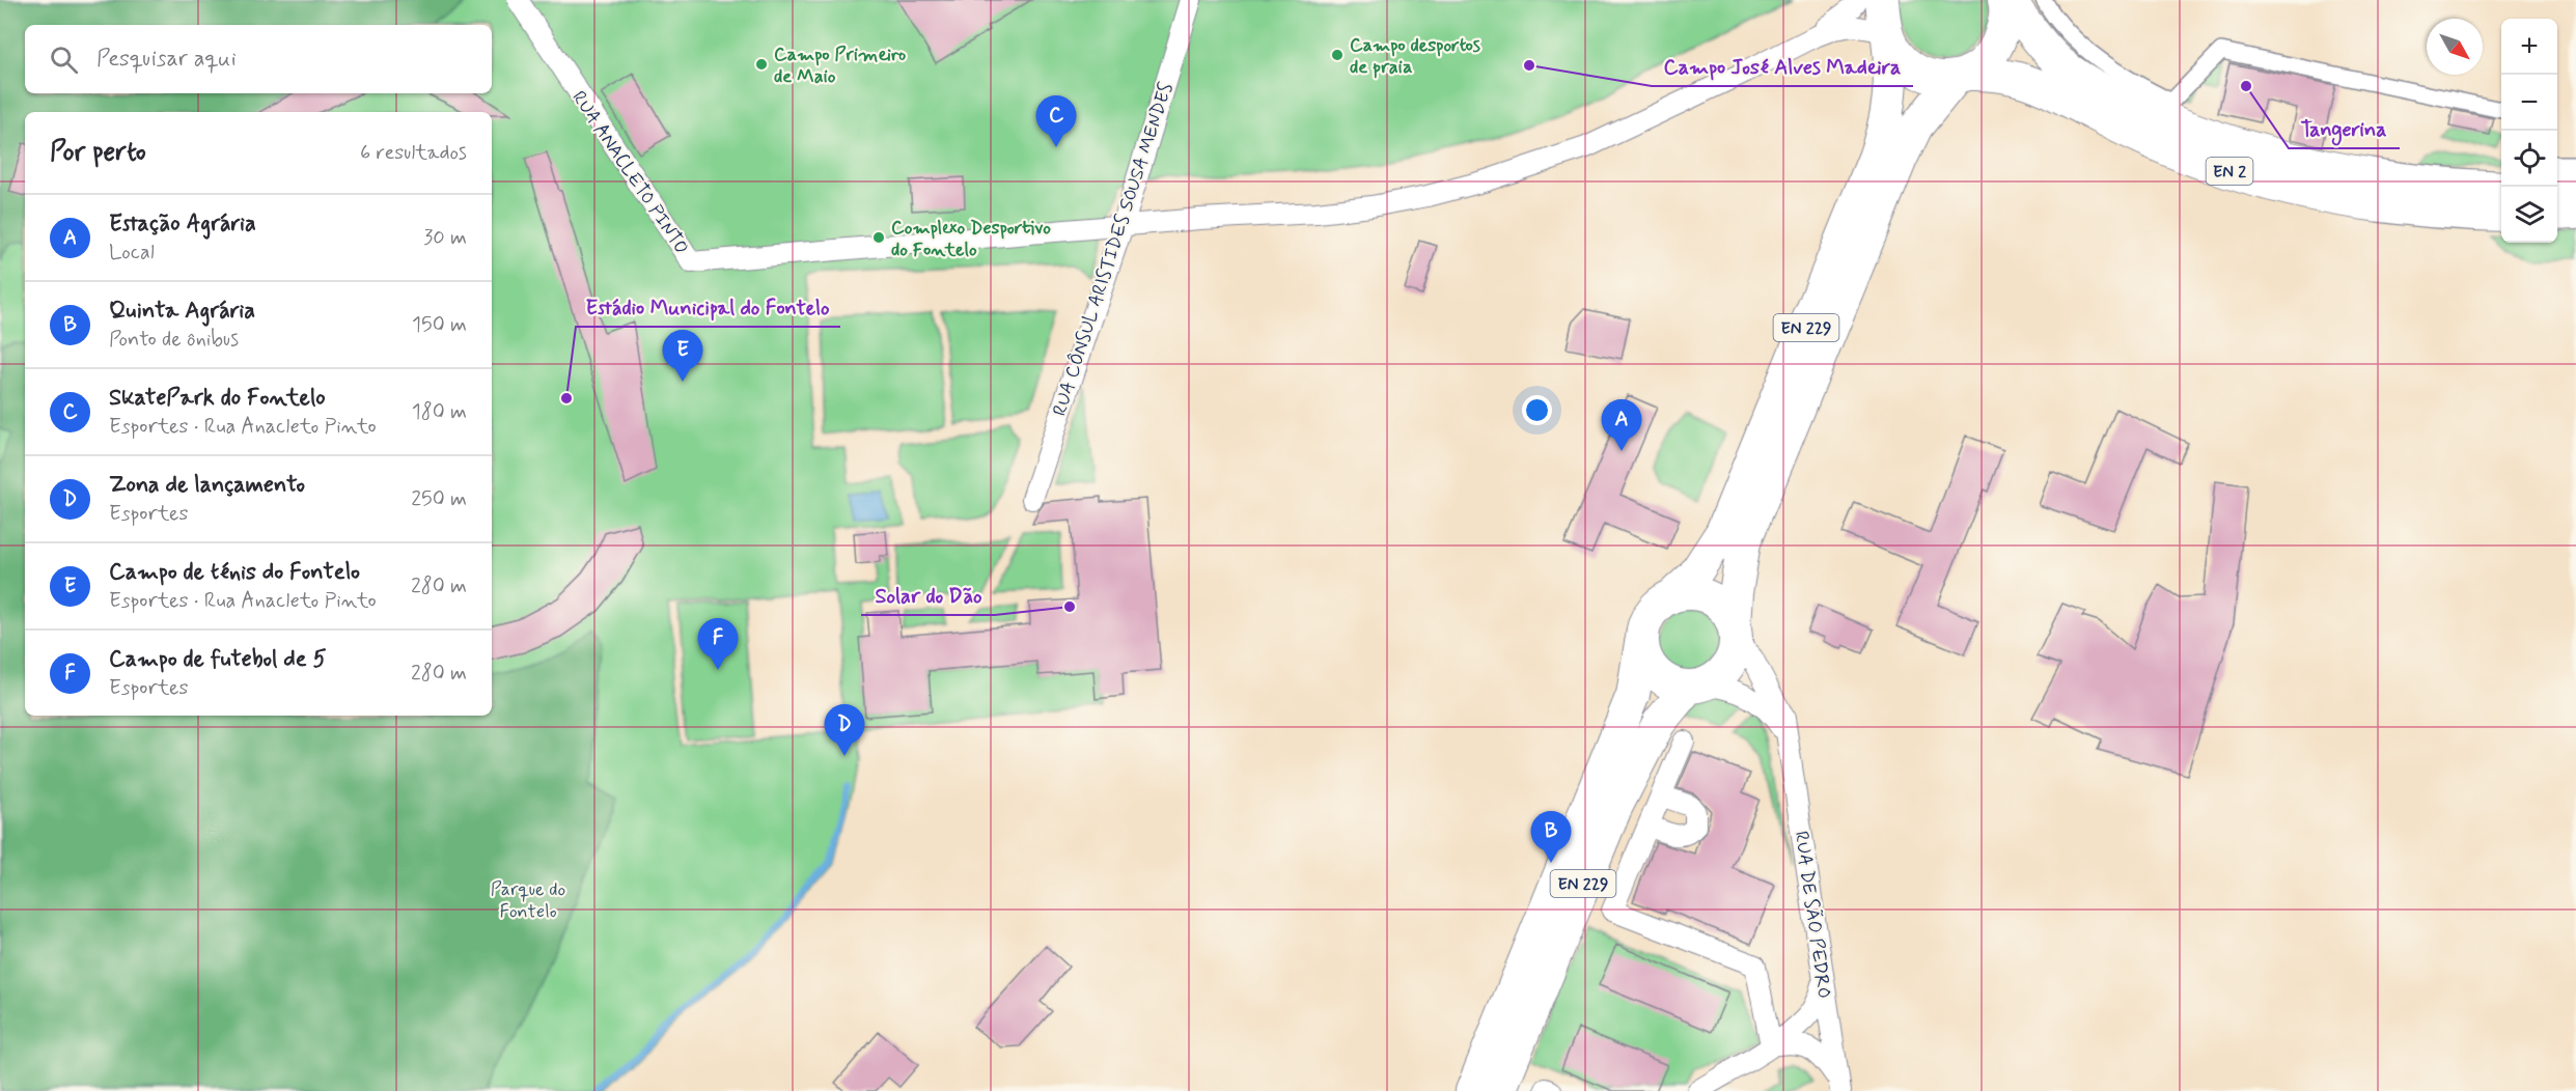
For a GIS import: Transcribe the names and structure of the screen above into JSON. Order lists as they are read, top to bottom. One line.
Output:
{"streets":{"main road":["EN 2","EN 229"],"street":["RUA ANACLETO PINTO","RUA CÔNSUL ARISTIDES SOUSA MENDES","RUA DE SÃO PEDRO"]},"crossings":[["EN 2","EN 229"],["RUA ANACLETO PINTO","RUA CÔNSUL ARISTIDES SOUSA MENDES"],["EN 229","RUA DE SÃO PEDRO"]],"parks":["Parque do Fontelo"],"places":["Campo desportos de praia","Campo Primeiro de Maio","Campo José Alves Madeira","Tangerina","Complexo Desportivo do Fontelo","Estádio Municipal do Fontelo","Solar do Dão"],"north":"bottom right","page":{"map_buttons":["+","−"],"search":"Pesquisar aqui","pins":["C","E","A","F","D","B"],"heading":["Por perto","6 resultados"],"list":[{"mark":"A","name":"Estação Agrária","note":"Local","value":"30 m"},{"mark":"B","name":"Quinta Agrária","note":"Ponto de ônibus","value":"150 m"},{"mark":"C","name":"SkatePark do Fontelo","note":"Esportes · Rua Anacleto Pinto","value":"180 m"},{"mark":"D","name":"Zona de lançamento","note":"Esportes","value":"250 m"},{"mark":"E","name":"Campo de ténis do Fontelo","note":"Esportes · Rua Anacleto Pinto","value":"280 m"},{"mark":"F","name":"Campo de futebol de 5","note":"Esportes","value":"280 m"}]}}
